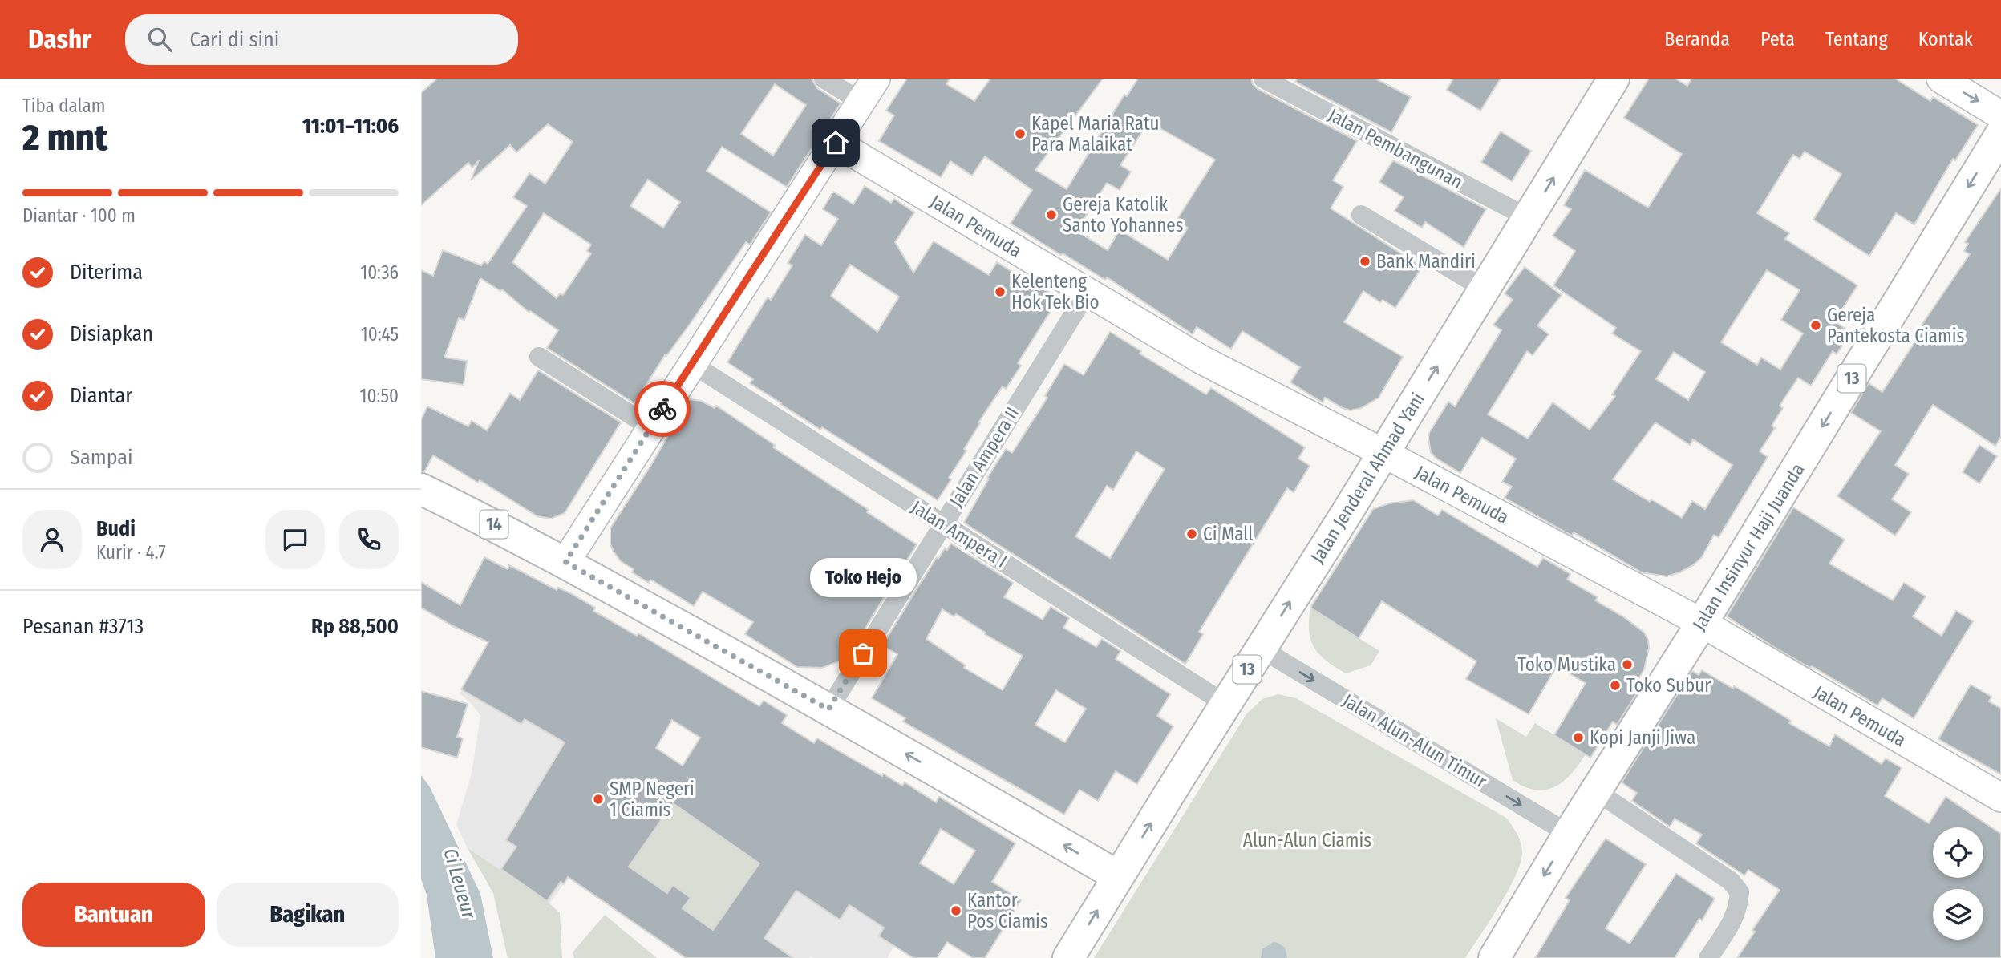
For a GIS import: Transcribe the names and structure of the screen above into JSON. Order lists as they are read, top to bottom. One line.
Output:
{"streets":{"highway":["13","Jalan Jenderal Ahmad Yani","14","Jalan Insinyur Haji Juanda"],"street":["Jalan Pembangunan","Jalan Pemuda","Jalan Ampera II","Jalan Ampera I","Jalan Alun-Alun Timur"]},"crossings":[["Jalan Pembangunan","Jalan Jenderal Ahmad Yani"],["Jalan Pemuda","Jalan Ampera II"],["Jalan Pemuda","Jalan Jenderal Ahmad Yani"],["Jalan Pemuda","Jalan Insinyur Haji Juanda"],["13","Jalan Jenderal Ahmad Yani"],["13","14"],["Jalan Ampera II","14"],["Jalan Ampera II","Jalan Ampera I"],["Jalan Jenderal Ahmad Yani","14"],["Jalan Jenderal Ahmad Yani","Jalan Ampera I"],["Jalan Jenderal Ahmad Yani","Jalan Alun-Alun Timur"],["Jalan Insinyur Haji Juanda","Jalan Alun-Alun Timur"]],"one_way":["Jalan Jenderal Ahmad Yani","Jalan Insinyur Haji Juanda","Jalan Alun-Alun Timur"],"water":["Ci Leueur"],"parks":["Alun-Alun Ciamis"],"places":["Kapel Maria Ratu Para Malaikat","Gereja Katolik Santo Yohannes","Bank Mandiri","Kelenteng Hok Tek Bio","Gereja Pantekosta Ciamis","Ci Mall","Toko Hejo","Toko Mustika","Toko Subur","Kopi Janji Jiwa","SMP Negeri 1 Ciamis","Kantor Pos Ciamis"],"page":{"header":"Dashr","search":"Cari di sini","nav":["Beranda","Peta","Tentang","Kontak"],"heading":["2 mnt","Tiba dalam","11:01–11:06"],"panel":["Budi","Kurir · 4.7","Pesanan #3713","Rp 88,500"],"bar":"Diantar · 100 m","list":[["Diterima","10:36"],["Disiapkan","10:45"],["Diantar","10:50"],"Sampai"],"bubble":"Toko Hejo","buttons":["Bantuan","Bagikan"]}}
